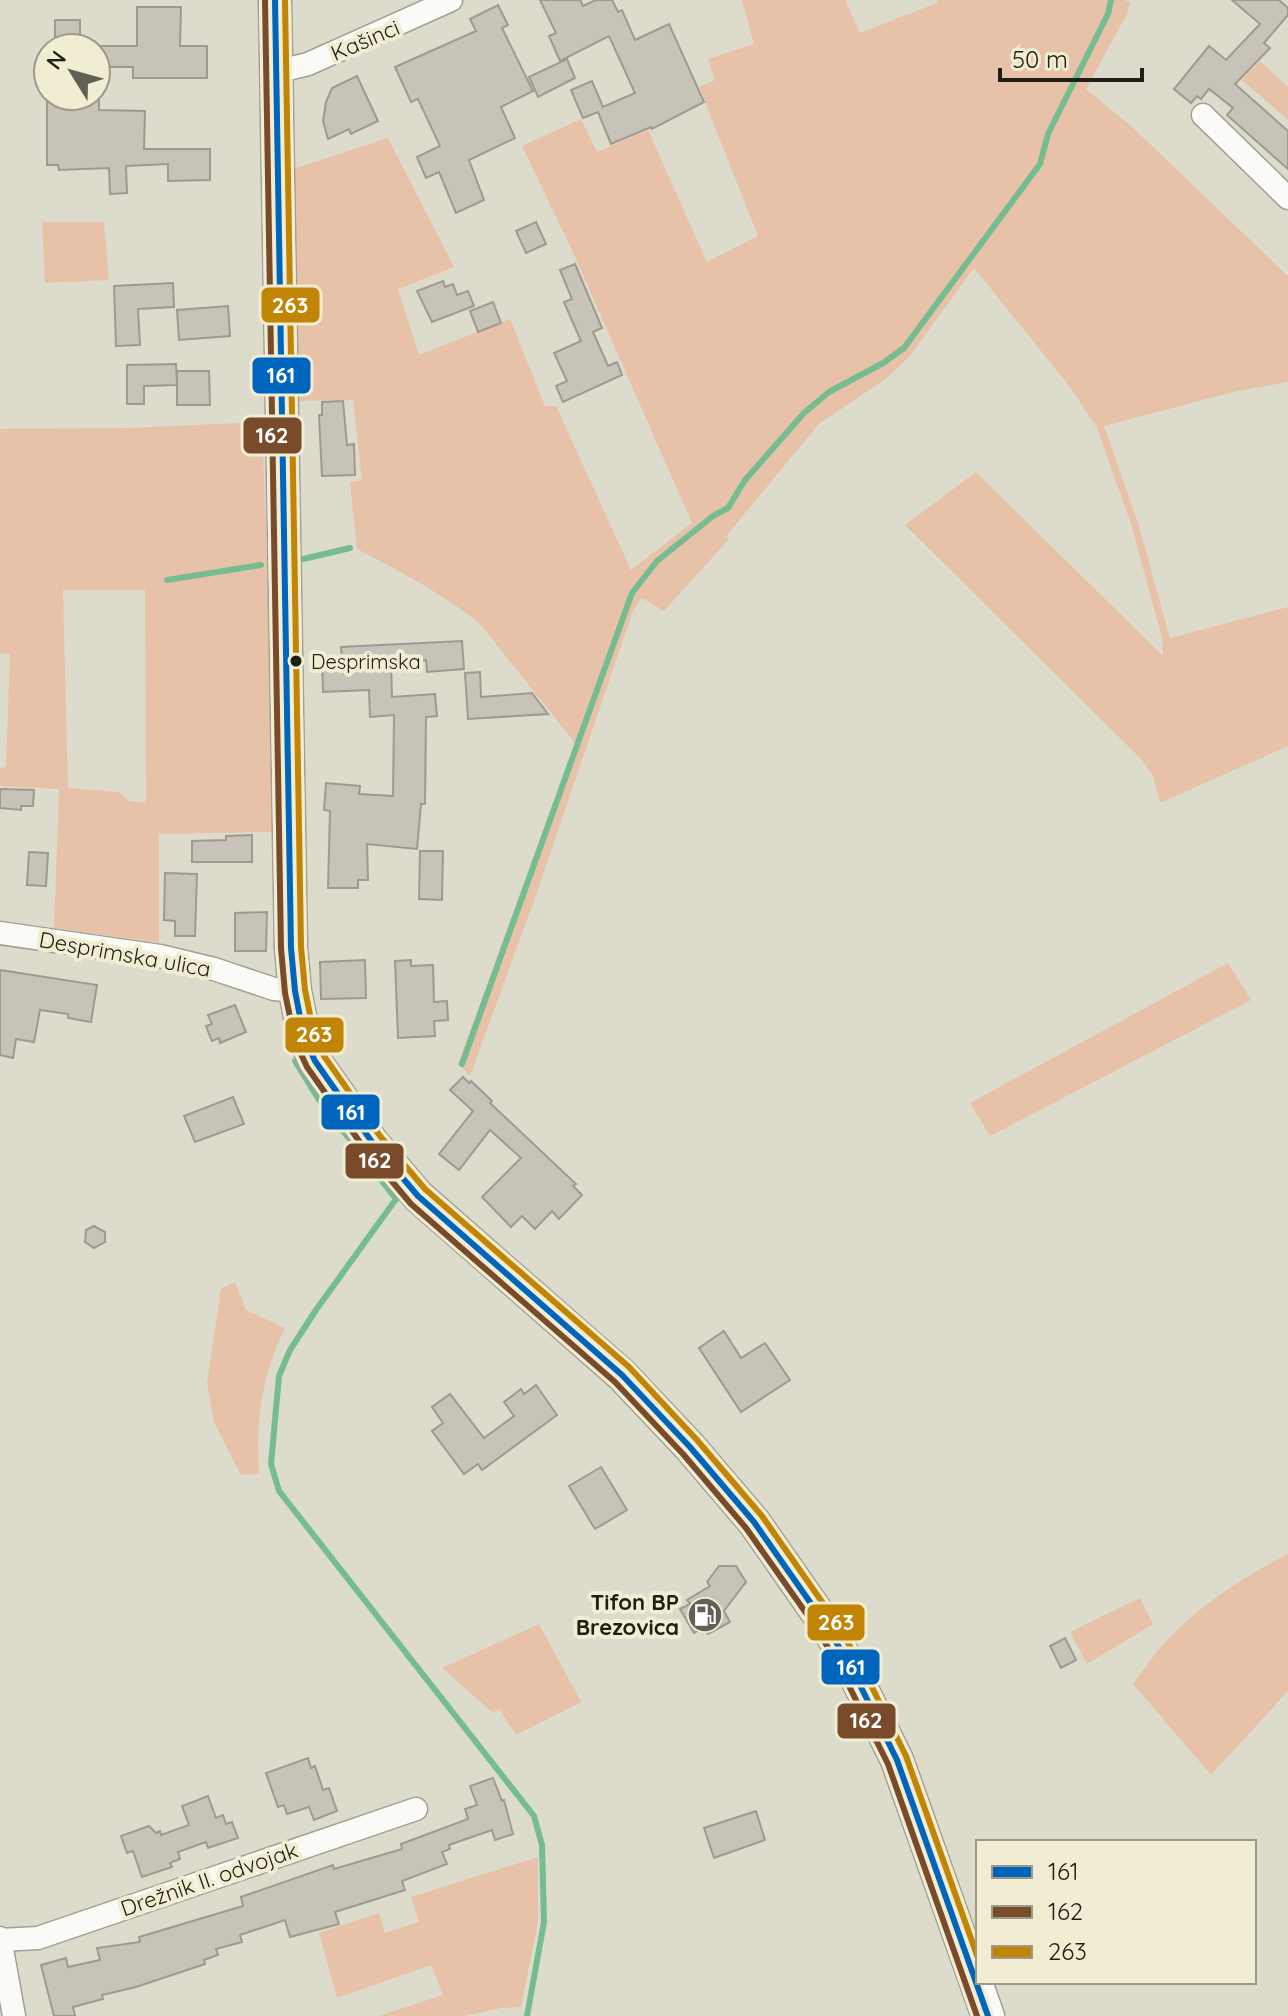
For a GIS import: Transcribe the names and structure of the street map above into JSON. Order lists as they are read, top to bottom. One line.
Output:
{"streets":{"street":["Kašinci","Desprimska ulica","Drežnik II. odvojak"]},"places":{"other":["Desprimska"],"fuel station":["Tifon BP Brezovica"]},"lines":["transit line 161","transit line 162","transit line 263"],"legend":["161","162","263"],"scale_bar":"50 m","north":"top left"}
